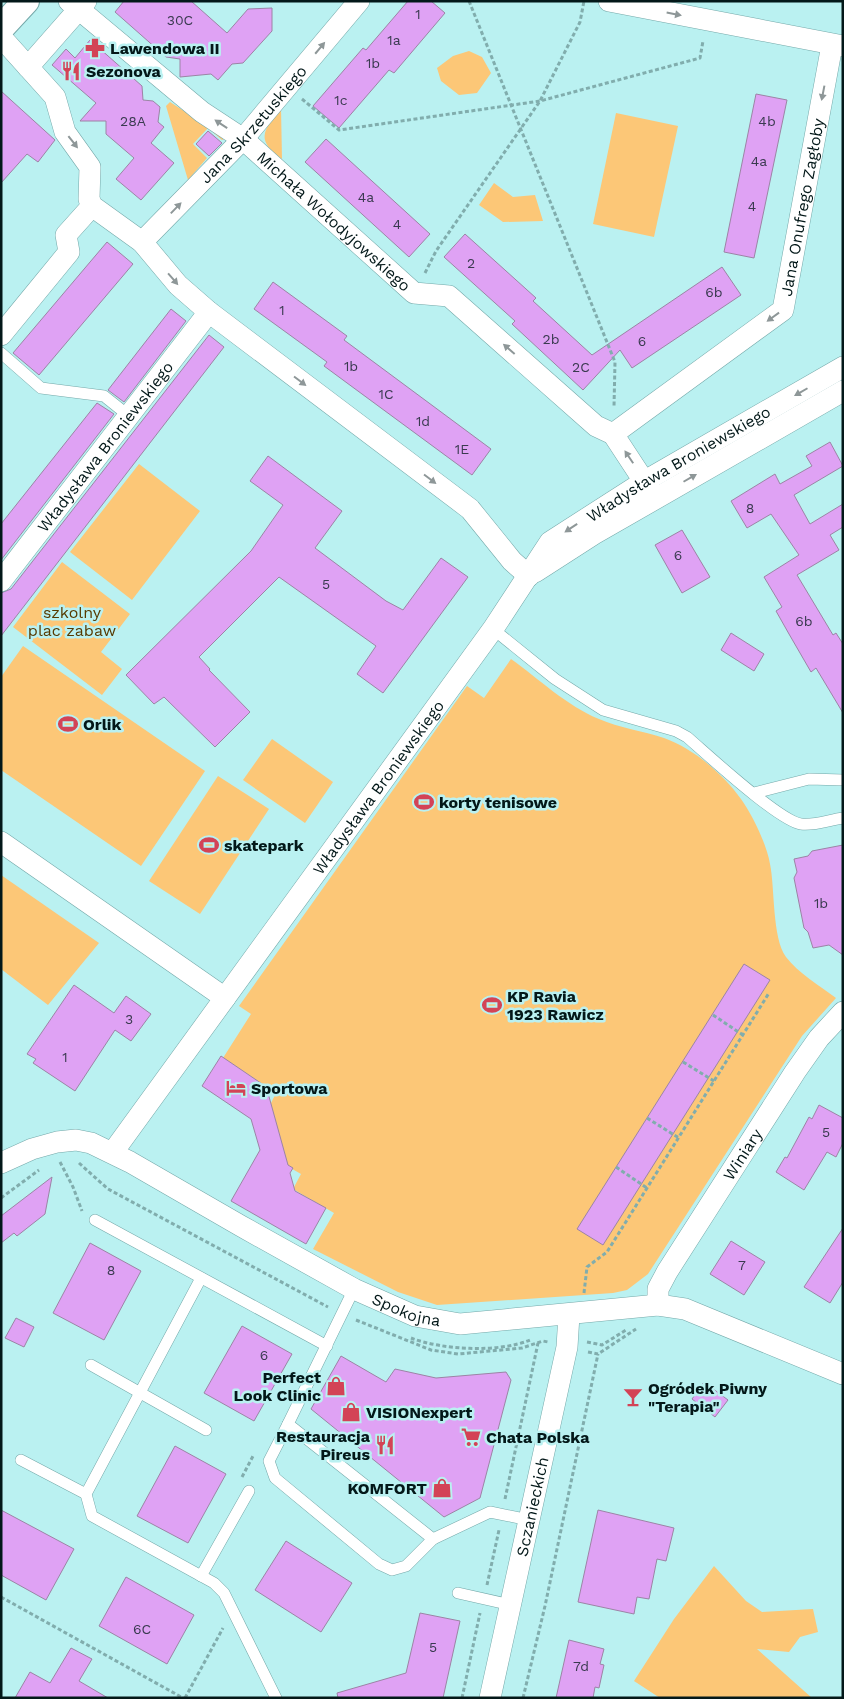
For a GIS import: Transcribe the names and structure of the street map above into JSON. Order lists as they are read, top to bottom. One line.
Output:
{"streets":{"street":["Jana Skrzetuskiego","Jana Onufrego Zagłoby","Michała Wołodyjowskiego","Władysława Broniewskiego","Winiary","Spokojna","Sczanieckich"]},"crossings":[["Jana Skrzetuskiego","Michała Wołodyjowskiego"],["Jana Onufrego Zagłoby","Michała Wołodyjowskiego"],["Michała Wołodyjowskiego","Władysława Broniewskiego"],["Władysława Broniewskiego","Spokojna"],["Winiary","Spokojna"],["Spokojna","Sczanieckich"]],"one_way":["Jana Skrzetuskiego","Jana Onufrego Zagłoby"],"parks":["szkolny plac zabaw"],"places":{"pharmacy":["Lawendowa II"],"restaurant":["Sezonova","Restauracja Pireus"],"sports":["Orlik","korty tenisowe","skatepark","KP Ravia 1923 Rawicz"],"hotel":["Sportowa"],"shop":["Perfect Look Clinic","VISIONexpert","KOMFORT"],"bar":["Ogródek Piwny \"Terapia\""],"supermarket":["Chata Polska"]},"house_numbers":["1","30C","1a","1b","1c","28A","4b","4a","4a","4","4","2","6b","1","2b","6","1b","2C","1C","1d","1E","8","6","5","6b","1b","3","1","5","7","8","6","6C","5","7d"]}
